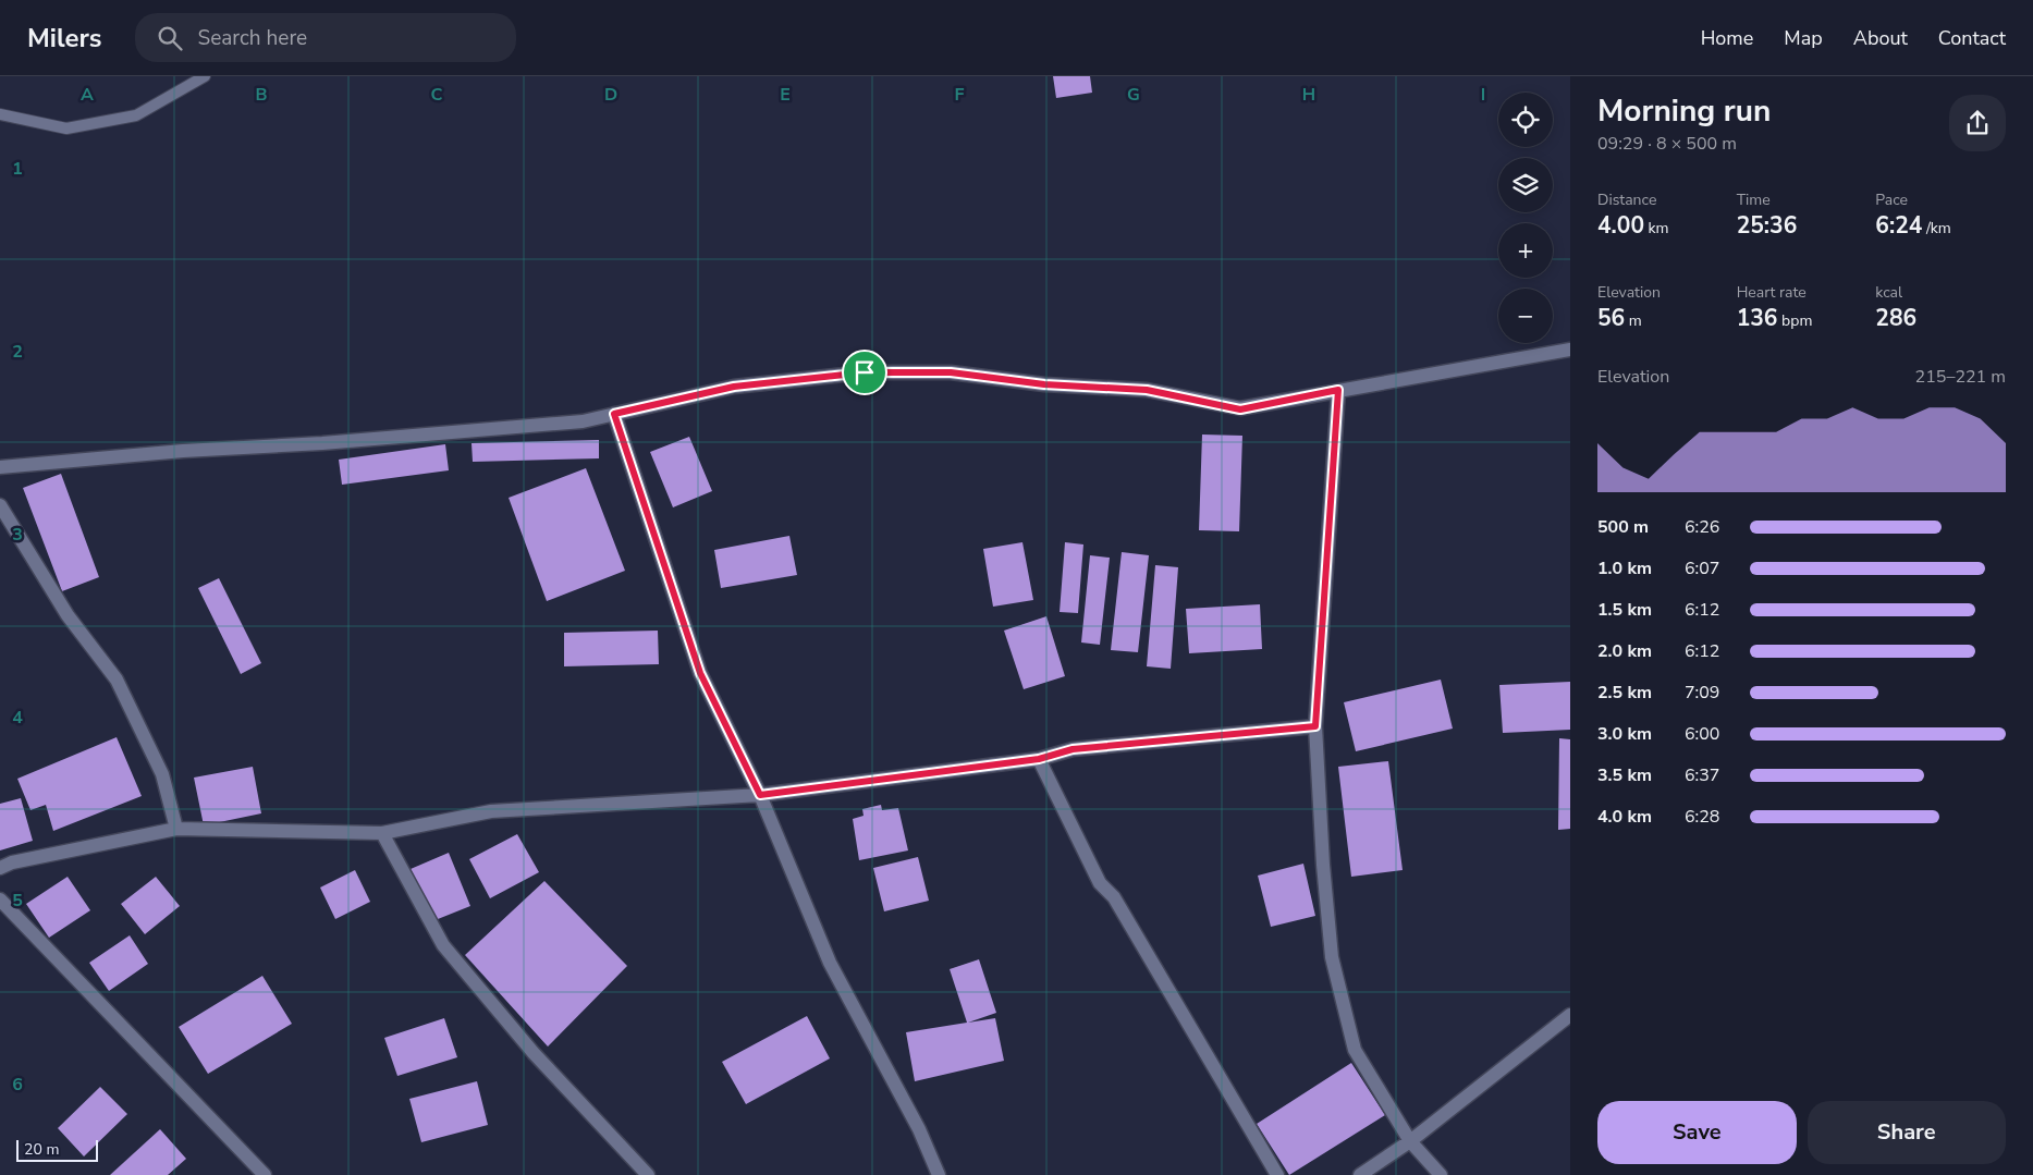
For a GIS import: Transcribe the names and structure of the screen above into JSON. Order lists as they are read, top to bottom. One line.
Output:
{"scale_bar":"20 m","page":{"header":"Milers","search":"Search here","nav":["Home","Map","About","Contact"],"heading":["Morning run","09:29 · 8 × 500 m"],"map_buttons":["+","−"],"stats":[["Distance","4.00 km"],["Time","25:36"],["Pace","6:24 /km"],["Elevation","56 m"],["Heart rate","136 bpm"],["kcal","286"]],"chart":["Elevation","215–221 m"],"list":[{"name":"500 m","note":"6:26"},{"name":"1.0 km","note":"6:07"},{"name":"1.5 km","note":"6:12"},{"name":"2.0 km","note":"6:12"},{"name":"2.5 km","note":"7:09"},{"name":"3.0 km","note":"6:00"},{"name":"3.5 km","note":"6:37"},{"name":"4.0 km","note":"6:28"}],"buttons":["Save","Share"],"scale":"20 m"},"grid":{"columns":["A","B","C","D","E","F","G","H","I"],"rows":["1","2","3","4","5","6"]}}
